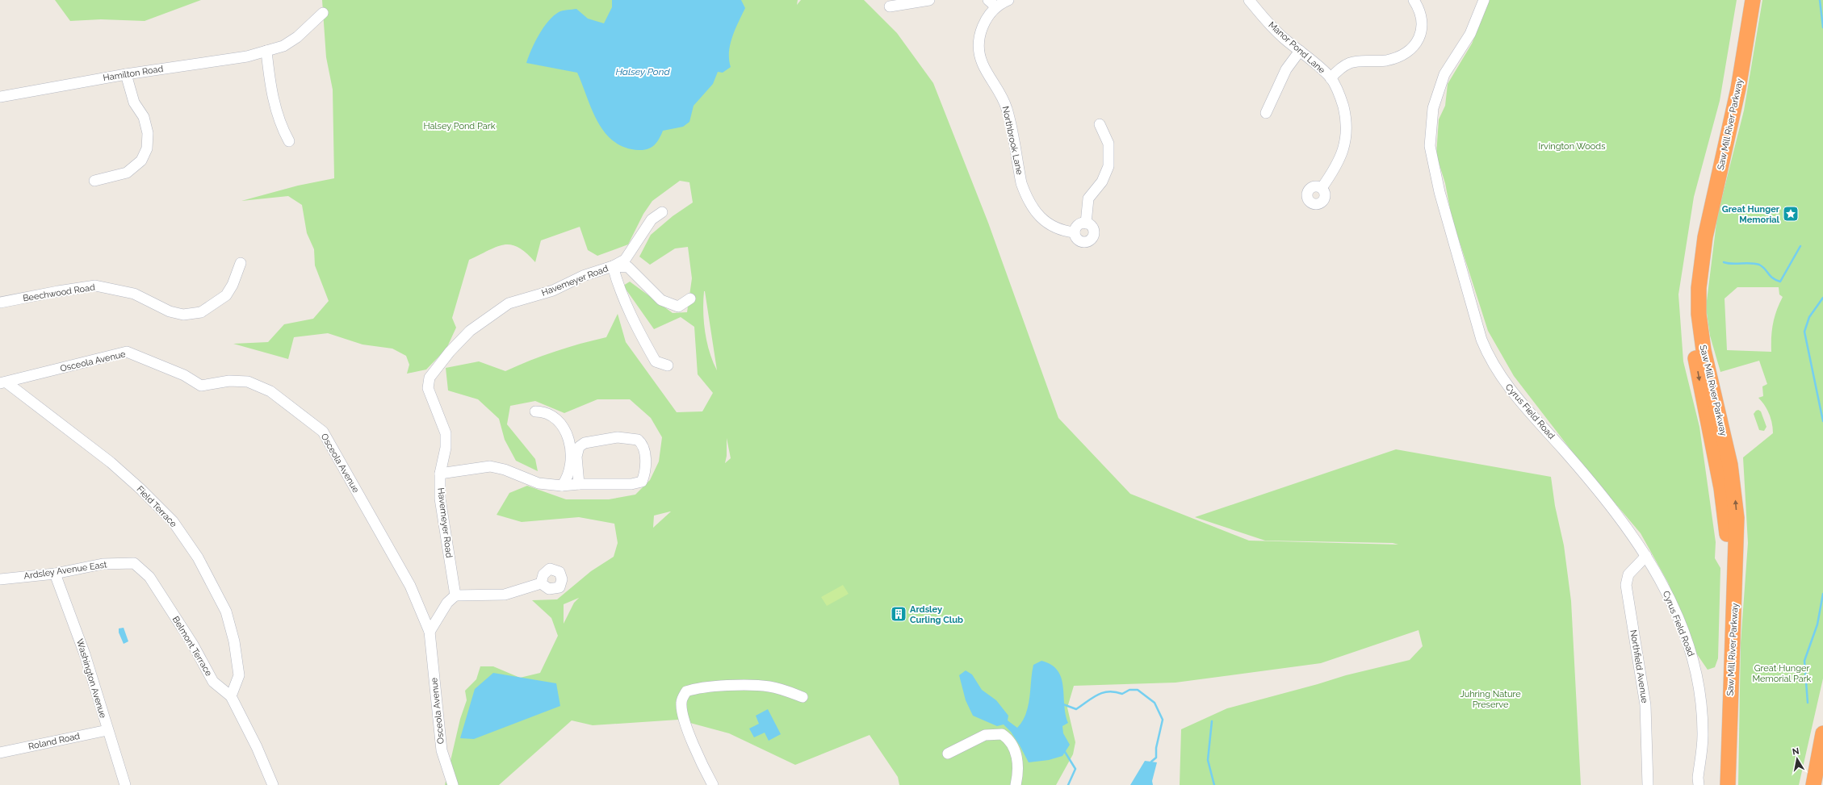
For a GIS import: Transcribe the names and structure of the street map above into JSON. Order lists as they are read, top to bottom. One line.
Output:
{"streets":{"highway":["Saw Mill River Parkway"],"street":["Manor Pond Lane","Hamilton Road","Northbrook Lane","Havemeyer Road","Beechwood Road","Osceola Avenue","Cyrus Field Road","Field Terrace","Ardsley Avenue East","Belmont Terrace","Northfield Avenue","Washington Avenue","Roland Road"]},"crossings":[["Osceola Avenue","Field Terrace"],["Cyrus Field Road","Northfield Avenue"],["Field Terrace","Belmont Terrace"],["Ardsley Avenue East","Belmont Terrace"],["Ardsley Avenue East","Washington Avenue"],["Washington Avenue","Roland Road"]],"water":["Halsey Pond"],"parks":["Halsey Pond Park","Irvington Woods","Great Hunger Memorial Park","Juhring Nature Preserve"],"places":{"place":["Great Hunger Memorial"],"building":["Ardsley Curling Club"]},"north":"top"}
